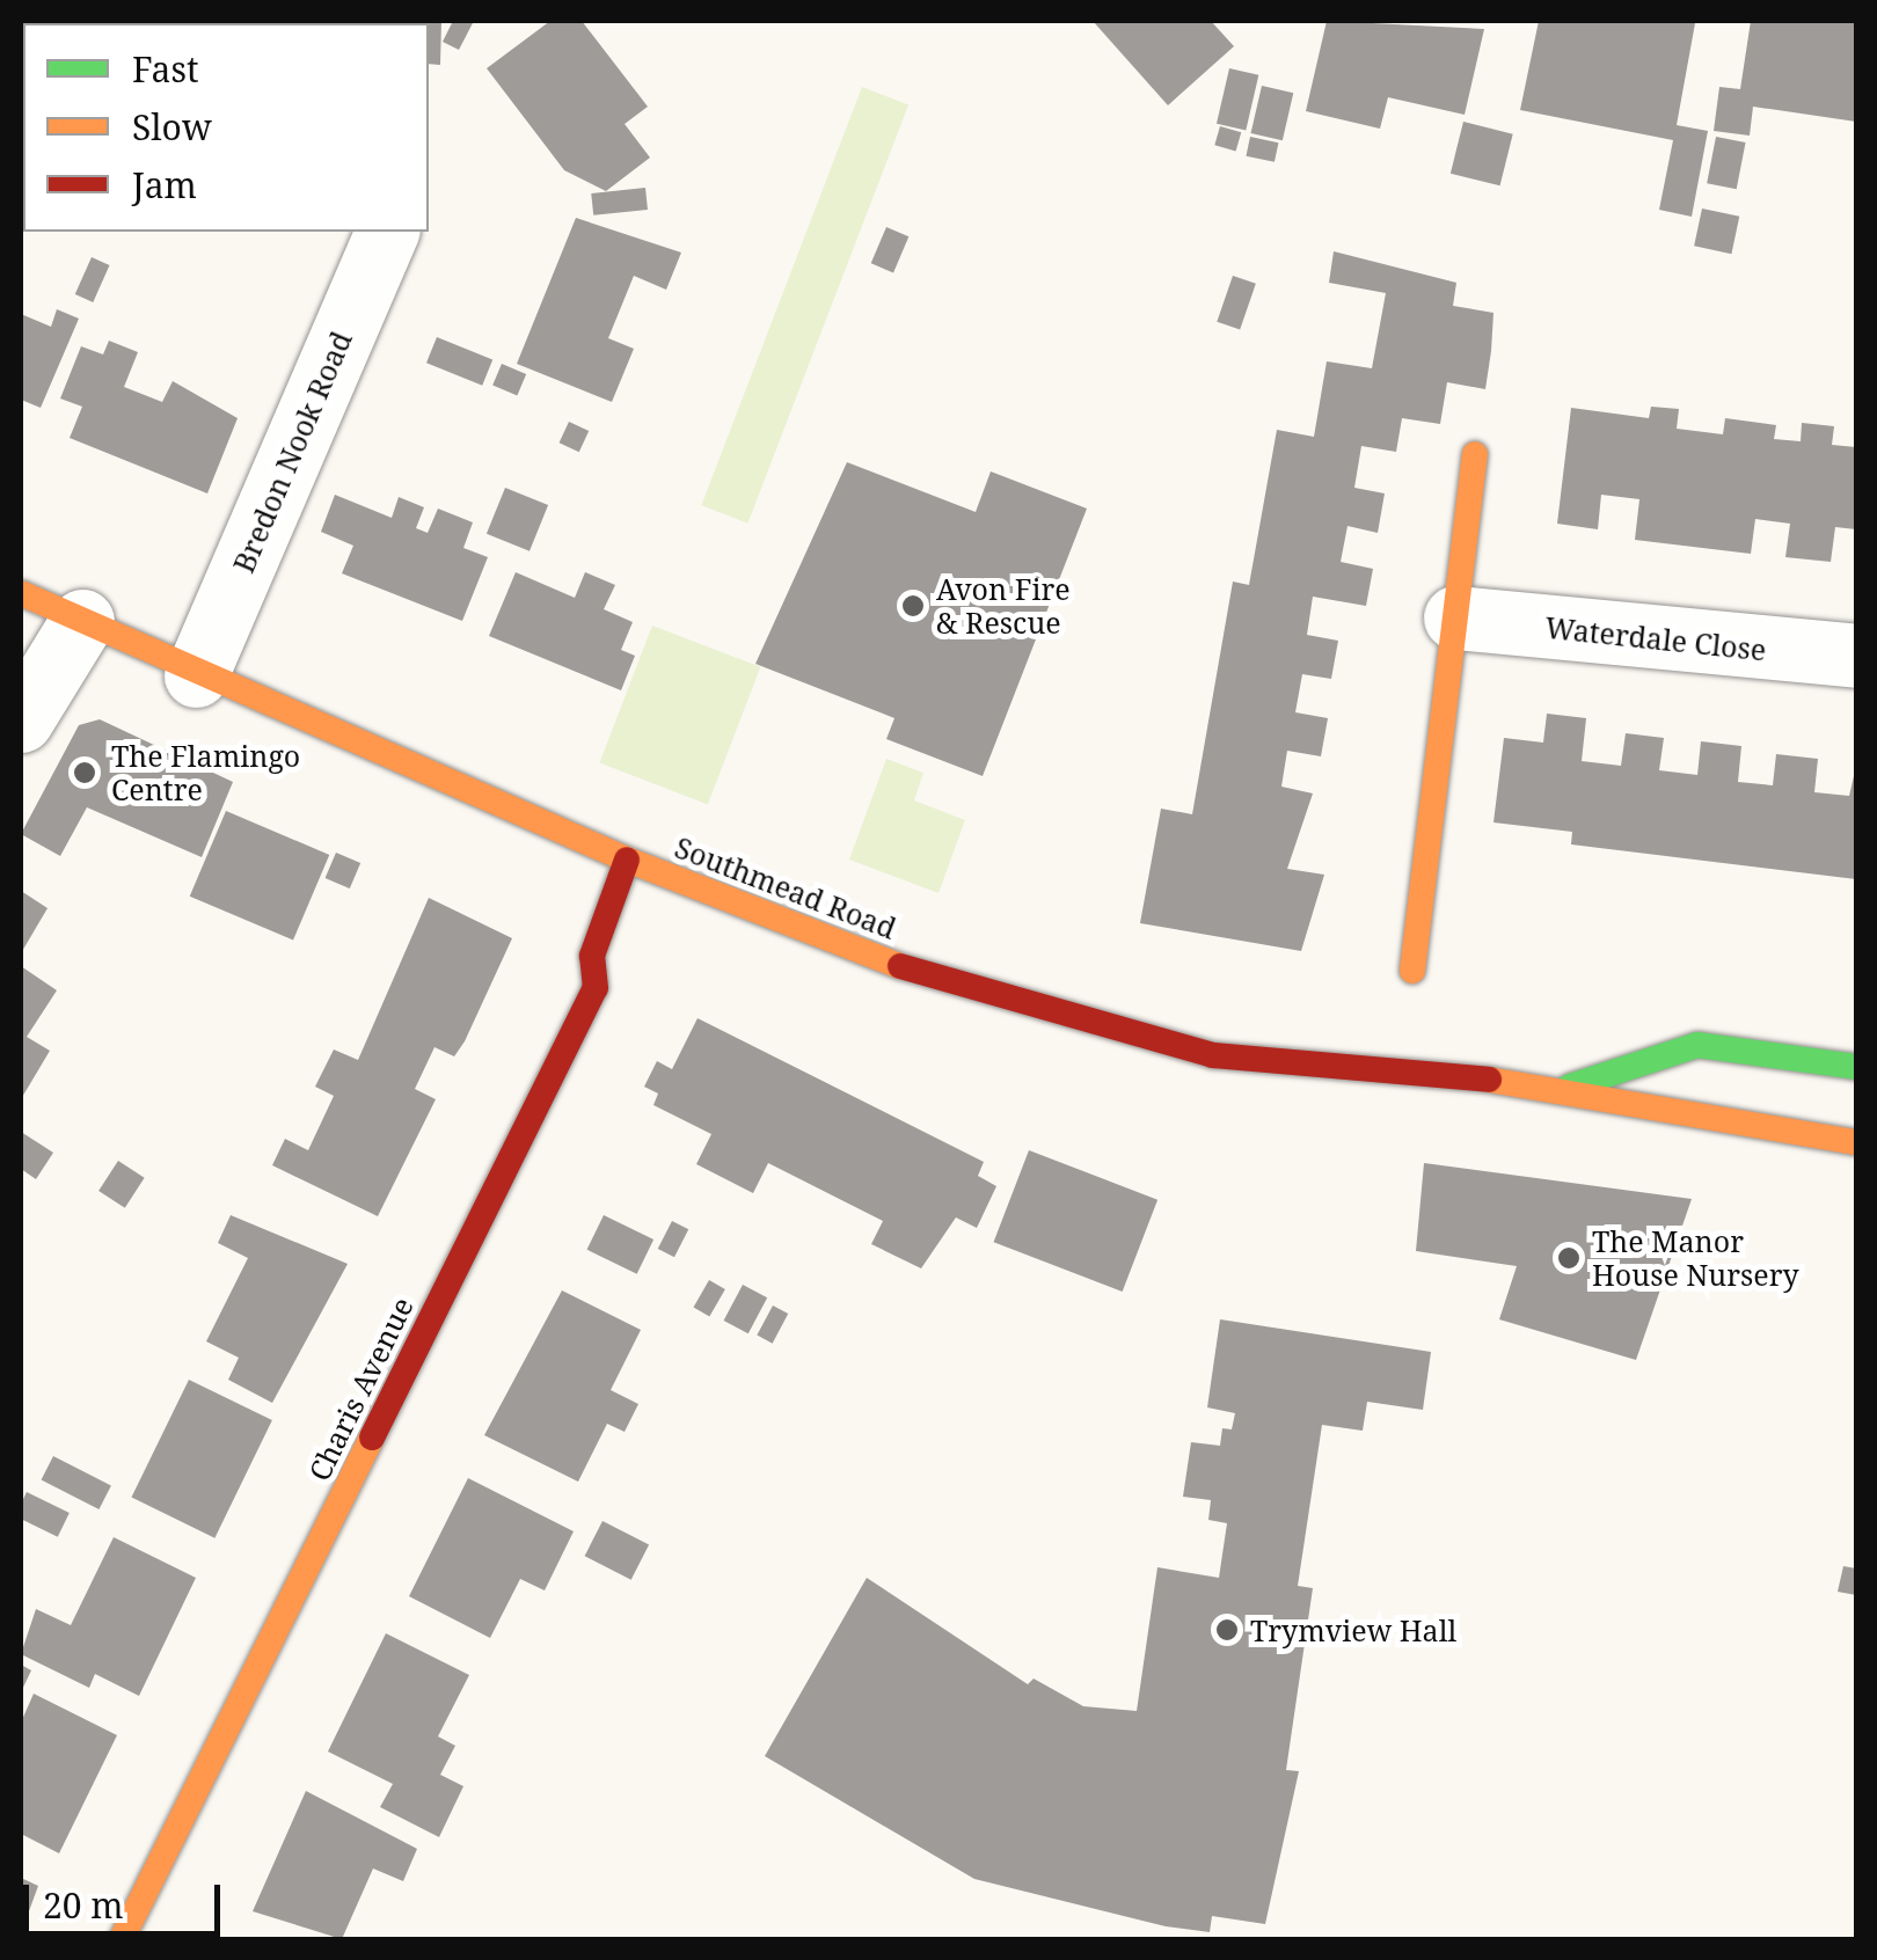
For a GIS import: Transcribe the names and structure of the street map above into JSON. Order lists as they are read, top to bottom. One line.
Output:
{"streets":{"main road":["Southmead Road","Charis Avenue"],"street":["Bredon Nook Road","Waterdale Close"]},"crossings":[["Bredon Nook Road","Southmead Road"],["Southmead Road","Charis Avenue"]],"places":["Avon Fire & Rescue","The Flamingo Centre","The Manor House Nursery","Trymview Hall"],"legend":["Fast","Slow","Jam"],"scale_bar":"20 m"}
